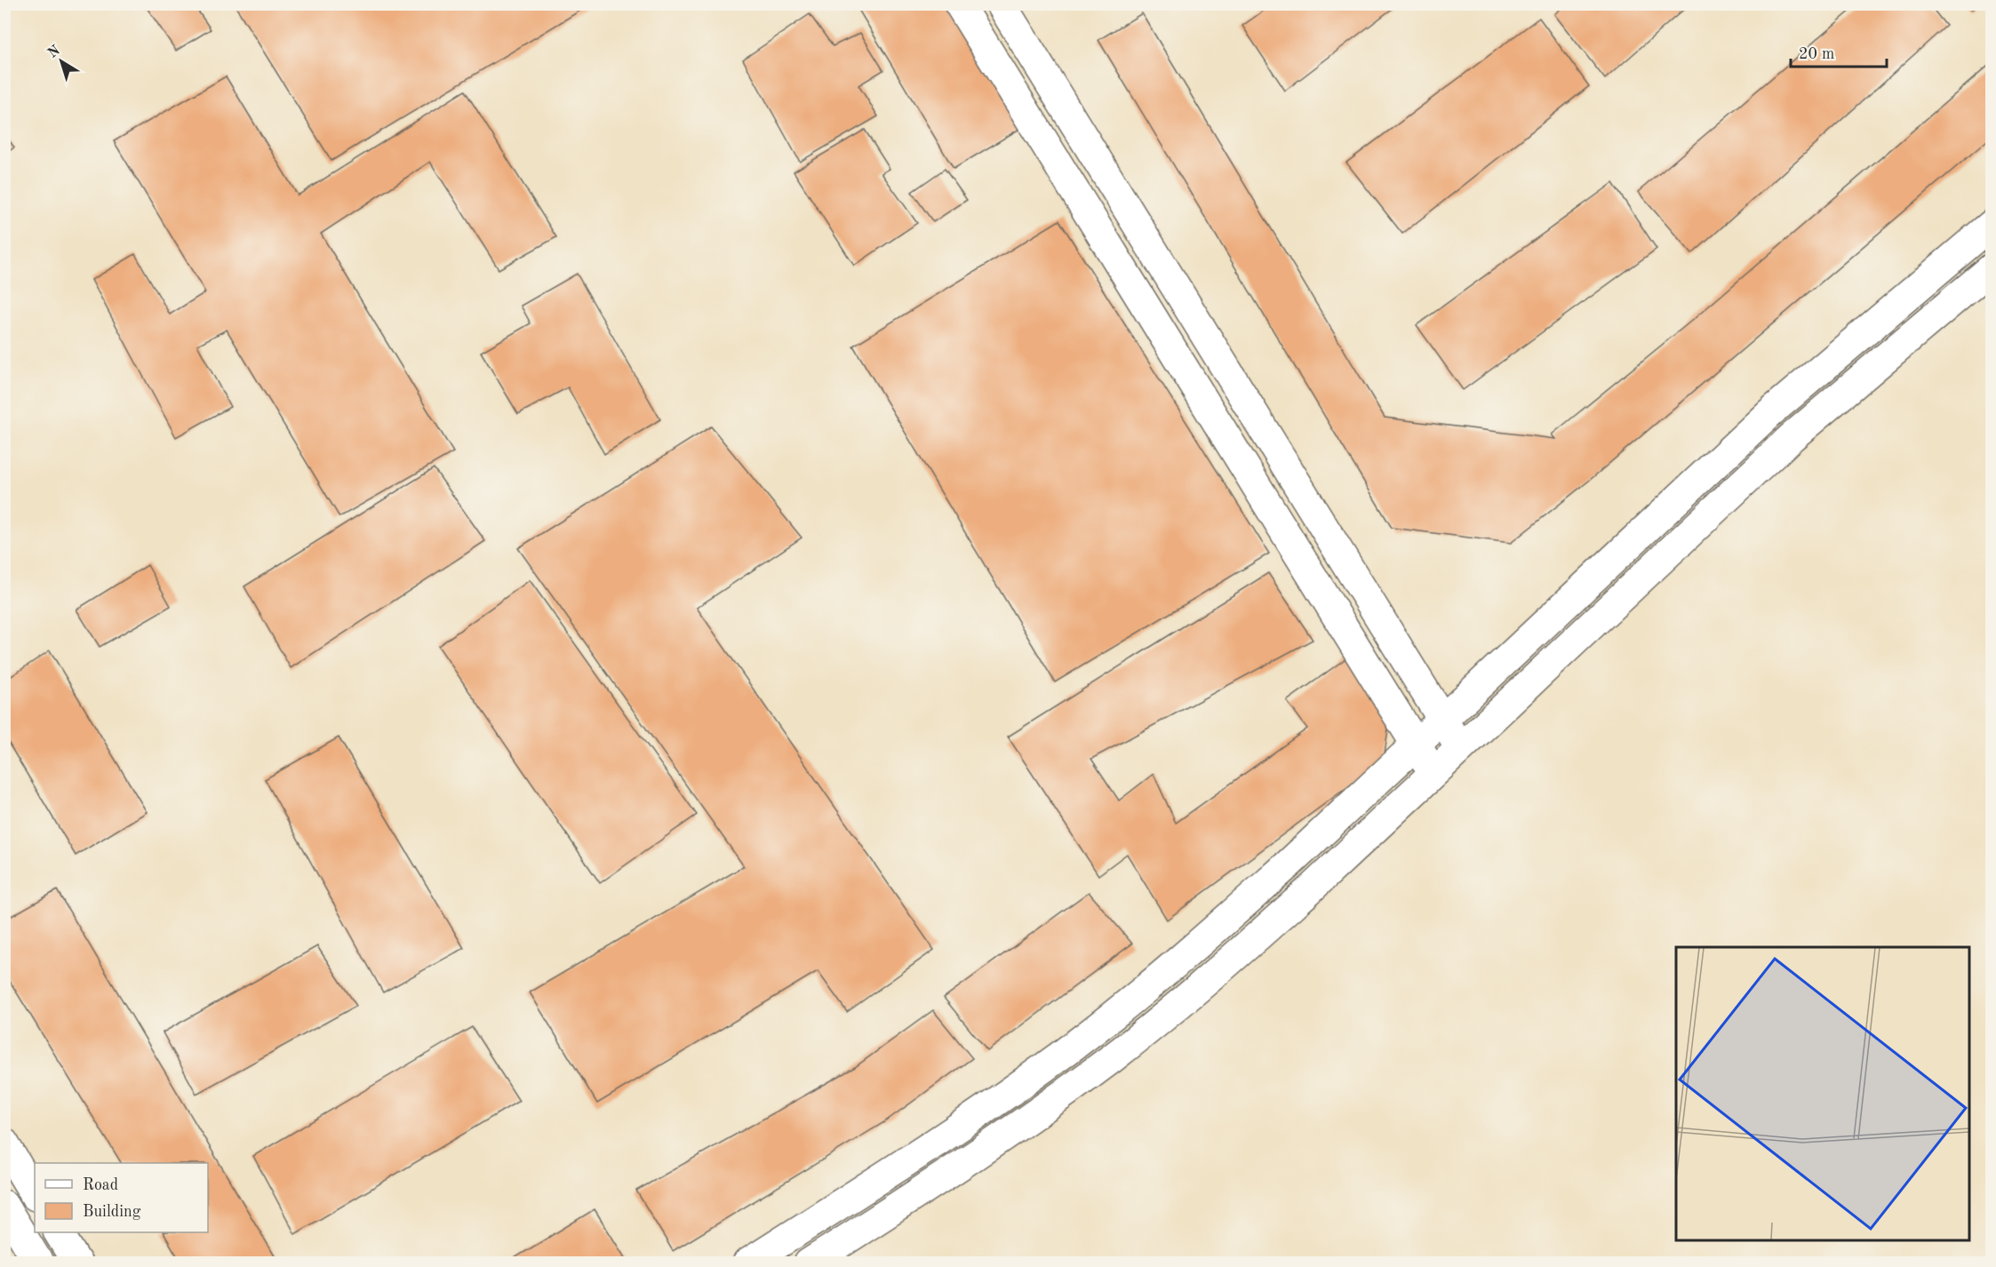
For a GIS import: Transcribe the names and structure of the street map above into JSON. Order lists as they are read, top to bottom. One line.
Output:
{"legend":["Road","Building"],"scale_bar":"20 m","north":"top left"}
